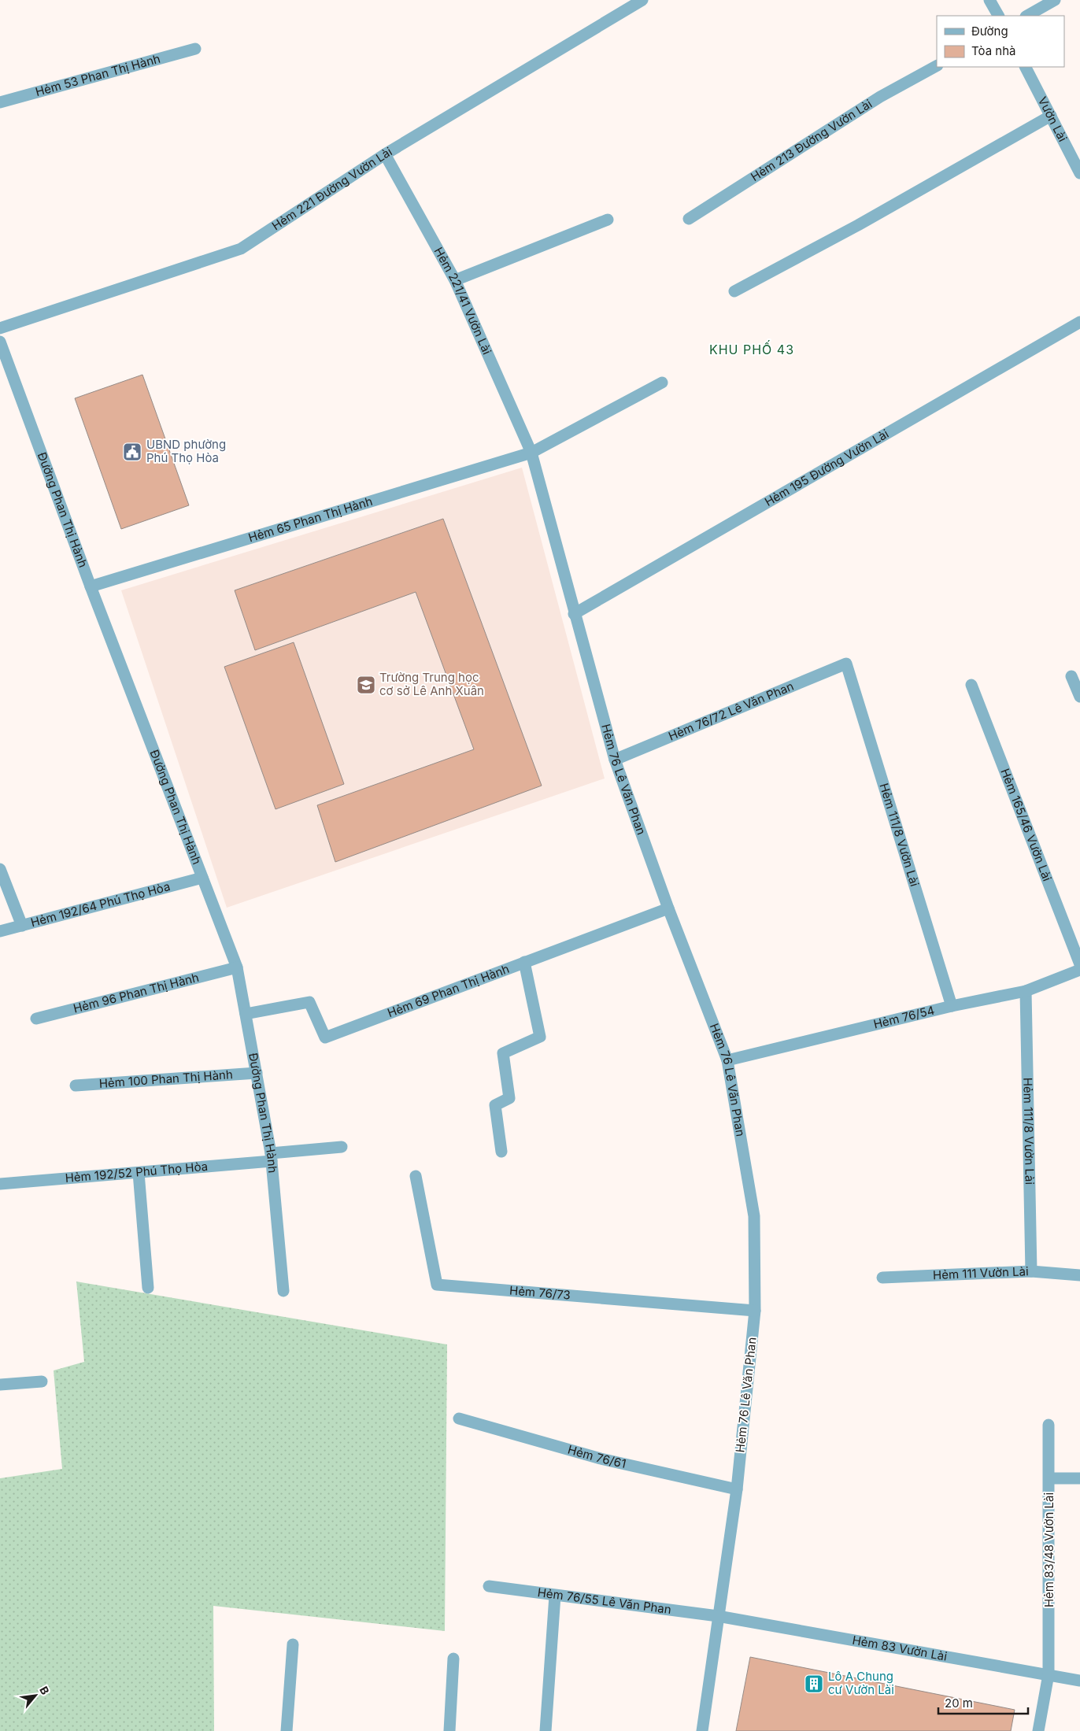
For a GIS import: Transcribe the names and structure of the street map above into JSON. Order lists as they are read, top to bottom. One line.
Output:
{"streets":{"street":["Hẻm 53 Phan Thị Hành","Vườn Lài","Hẻm 213 Đường Vườn Lài","Hẻm 221 Đường Vườn Lài","Hẻm 221/41 Vườn Lài","Hẻm 195 Đường Vườn Lài","Đường Phan Thị Hành","Hẻm 65 Phan Thị Hành","Hẻm 76/72 Lê Văn Phan","Hẻm 76 Lê Văn Phan","Hẻm 165/46 Vườn Lài","Hẻm 111/8 Vườn Lài","Hẻm 192/64 Phú Thọ Hòa","Hẻm 69 Phan Thị Hành","Hẻm 96 Phan Thị Hành","Hẻm 76/54","Hẻm 100 Phan Thị Hành","Hẻm 192/52 Phú Thọ Hòa","Hẻm 111 Vườn Lài","Hẻm 76/73","Hẻm 76/61","Hẻm 83/48 Vườn Lài","Hẻm 76/55 Lê Văn Phan","Hẻm 83 Vườn Lài"]},"crossings":[["Hẻm 221 Đường Vườn Lài","Hẻm 221/41 Vườn Lài"],["Hẻm 221/41 Vườn Lài","Hẻm 65 Phan Thị Hành"],["Hẻm 221/41 Vườn Lài","Hẻm 76 Lê Văn Phan"],["Hẻm 195 Đường Vườn Lài","Hẻm 76 Lê Văn Phan"],["Đường Phan Thị Hành","Hẻm 65 Phan Thị Hành"],["Đường Phan Thị Hành","Hẻm 192/64 Phú Thọ Hòa"],["Đường Phan Thị Hành","Hẻm 69 Phan Thị Hành"],["Đường Phan Thị Hành","Hẻm 96 Phan Thị Hành"],["Đường Phan Thị Hành","Hẻm 100 Phan Thị Hành"],["Đường Phan Thị Hành","Hẻm 192/52 Phú Thọ Hòa"],["Hẻm 65 Phan Thị Hành","Hẻm 76 Lê Văn Phan"],["Hẻm 76/72 Lê Văn Phan","Hẻm 76 Lê Văn Phan"],["Hẻm 76/72 Lê Văn Phan","Hẻm 111/8 Vườn Lài"],["Hẻm 76 Lê Văn Phan","Hẻm 69 Phan Thị Hành"],["Hẻm 76 Lê Văn Phan","Hẻm 76/54"],["Hẻm 76 Lê Văn Phan","Hẻm 76/73"],["Hẻm 76 Lê Văn Phan","Hẻm 76/61"],["Hẻm 76 Lê Văn Phan","Hẻm 76/55 Lê Văn Phan"],["Hẻm 76 Lê Văn Phan","Hẻm 83 Vườn Lài"],["Hẻm 111/8 Vườn Lài","Hẻm 76/54"],["Hẻm 111/8 Vườn Lài","Hẻm 111 Vườn Lài"],["Hẻm 83/48 Vườn Lài","Hẻm 83 Vườn Lài"],["Hẻm 76/55 Lê Văn Phan","Hẻm 83 Vườn Lài"]],"districts":["KHU PHỐ 43"],"places":{"public building":["UBND phường Phú Thọ Hòa"],"school or university":["Trường Trung học cơ sở Lê Anh Xuân"],"building":["Lô A Chung cư Vườn Lài"]},"legend":["Đường","Tòa nhà"],"scale_bar":"20 m","north":"top right"}
